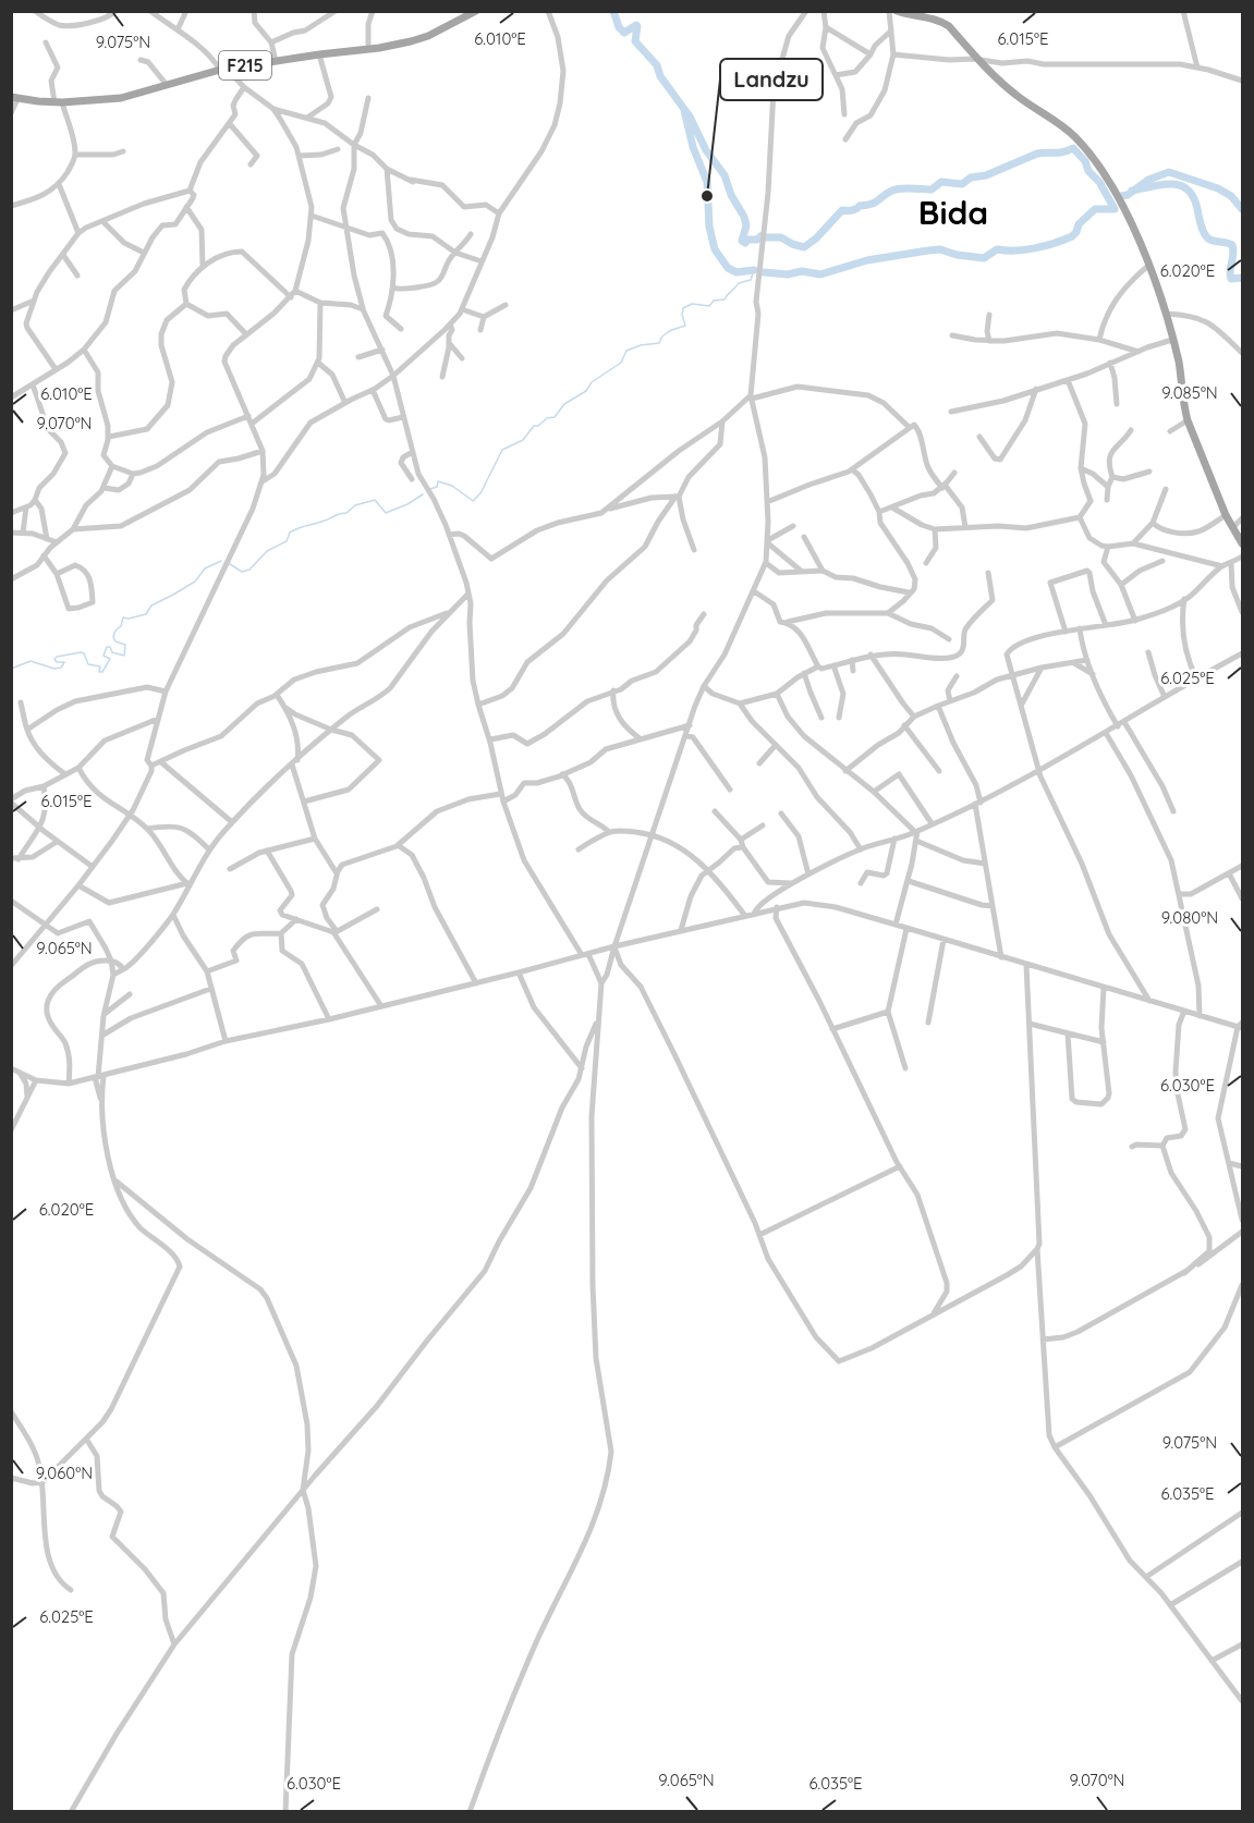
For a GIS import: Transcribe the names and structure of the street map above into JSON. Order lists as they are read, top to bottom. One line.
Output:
{"streets":{"main road":["F215"]},"districts":["Bida"],"places":["Landzu"],"coordinates":["6.010°E","6.015°E","9.075°N","6.020°E","9.085°N","9.070°N","6.025°E","9.080°N","9.065°N","6.030°E","9.060°N","6.035°E"]}
